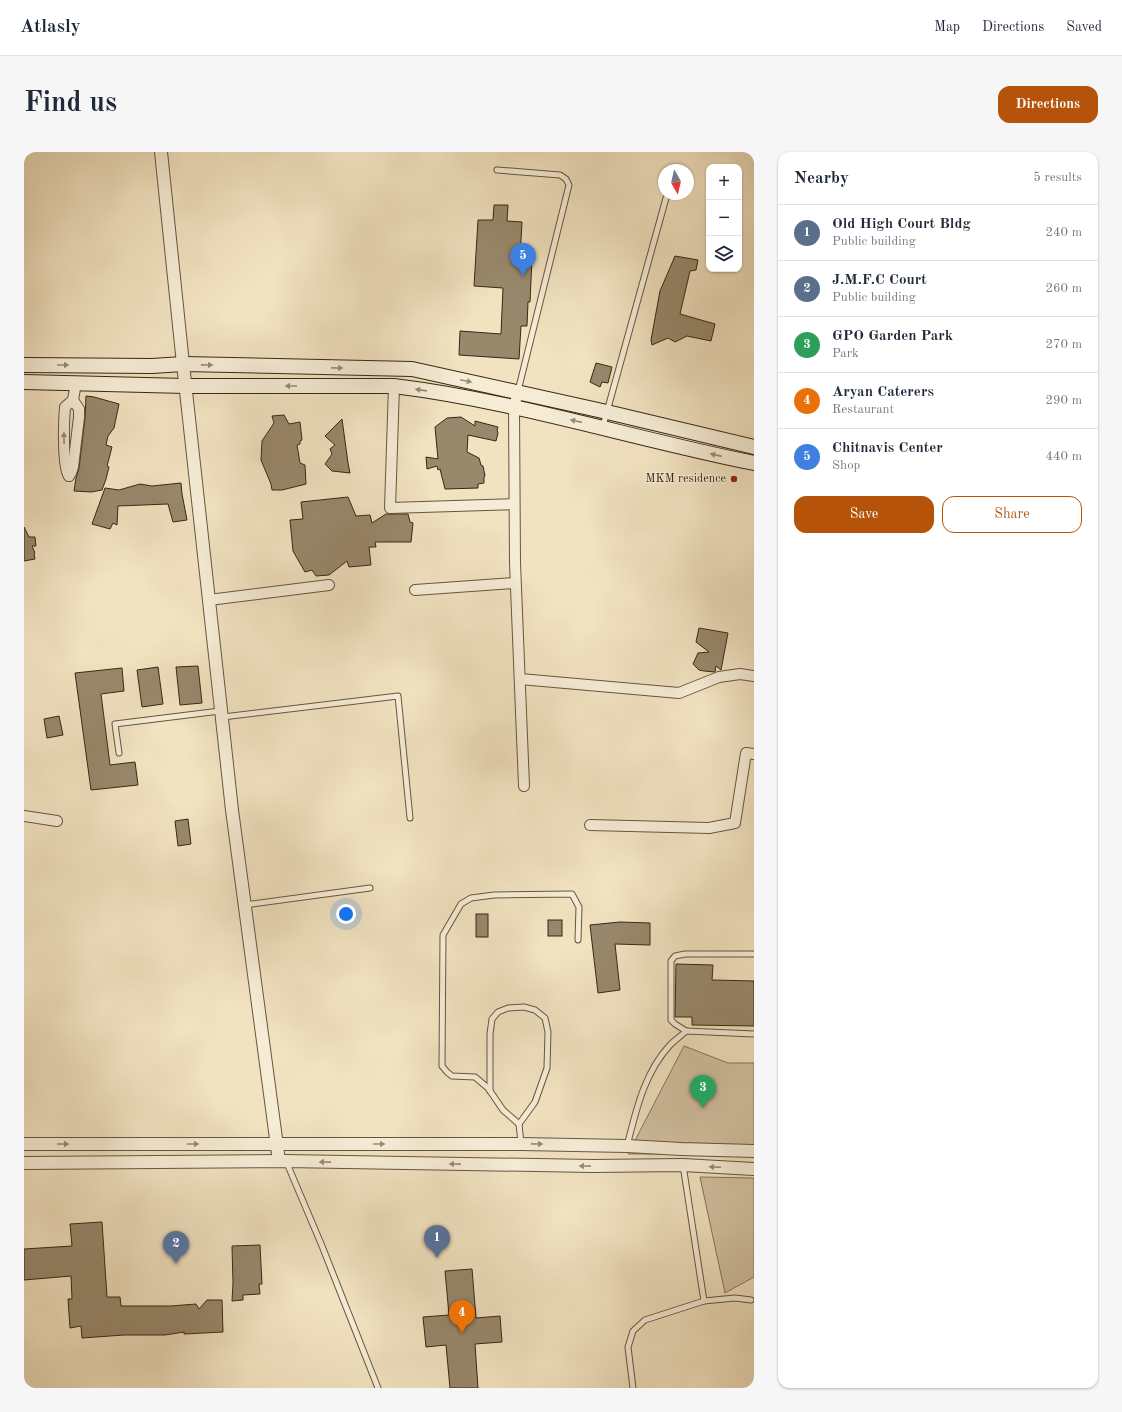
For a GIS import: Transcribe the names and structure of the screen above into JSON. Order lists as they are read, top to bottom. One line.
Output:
{"places":["MKM residence"],"north":"bottom","page":{"header":"Atlasly","nav":["Map","Directions","Saved"],"buttons":["Directions",["Save","Share"]],"title":"Find us","heading":["Nearby","5 results"],"map_buttons":["+","−"],"list":[{"mark":"1","name":"Old High Court Bldg","note":"Public building","value":"240 m"},{"mark":"2","name":"J.M.F.C Court","note":"Public building","value":"260 m"},{"mark":"3","name":"GPO Garden Park","note":"Park","value":"270 m"},{"mark":"4","name":"Aryan Caterers","note":"Restaurant","value":"290 m"},{"mark":"5","name":"Chitnavis Center","note":"Shop","value":"440 m"}],"pins":["5","3","1","2","4"]}}
